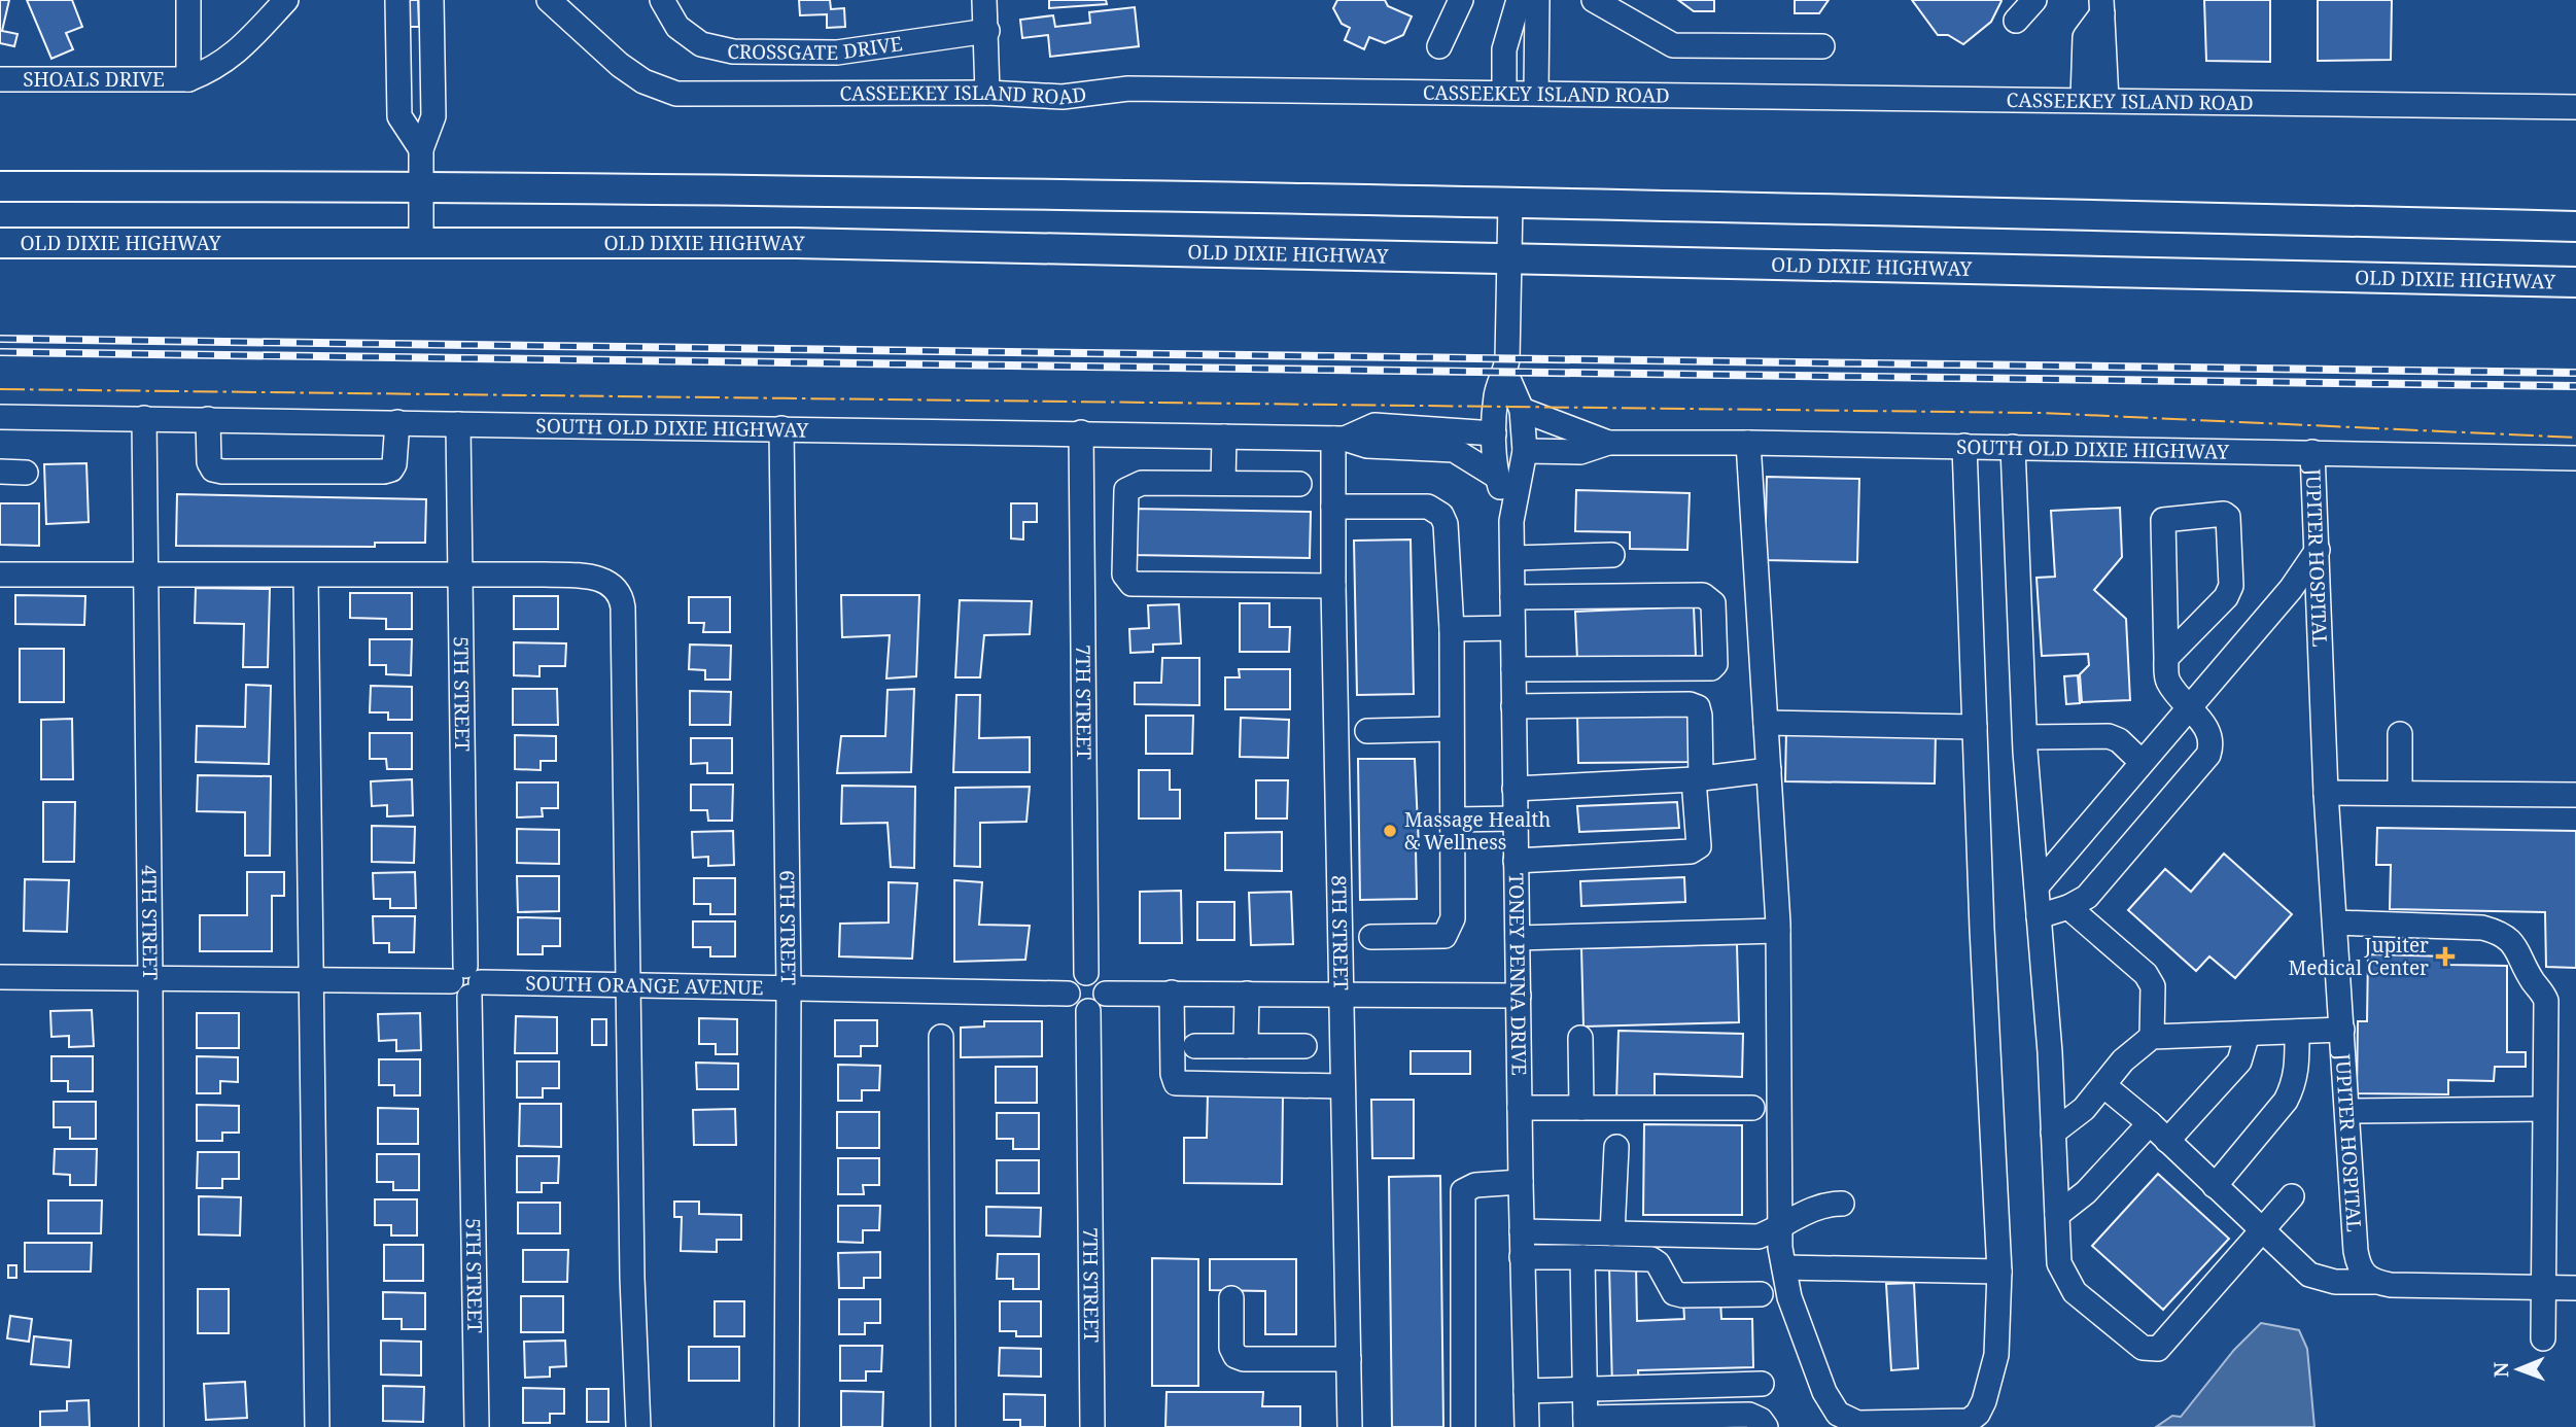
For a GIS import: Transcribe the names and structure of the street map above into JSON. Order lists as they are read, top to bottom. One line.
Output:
{"streets":{"main road":["OLD DIXIE HIGHWAY"],"street":["CROSSGATE DRIVE","SHOALS DRIVE","CASSEEKEY ISLAND ROAD","SOUTH OLD DIXIE HIGHWAY","JUPITER HOSPITAL","5TH STREET","7TH STREET","4TH STREET","6TH STREET","8TH STREET","TONEY PENNA DRIVE","SOUTH ORANGE AVENUE"]},"crossings":[["OLD DIXIE HIGHWAY","TONEY PENNA DRIVE"],["SOUTH OLD DIXIE HIGHWAY","JUPITER HOSPITAL"],["SOUTH OLD DIXIE HIGHWAY","5TH STREET"],["SOUTH OLD DIXIE HIGHWAY","7TH STREET"],["SOUTH OLD DIXIE HIGHWAY","4TH STREET"],["SOUTH OLD DIXIE HIGHWAY","6TH STREET"],["SOUTH OLD DIXIE HIGHWAY","8TH STREET"],["SOUTH OLD DIXIE HIGHWAY","TONEY PENNA DRIVE"],["5TH STREET","SOUTH ORANGE AVENUE"],["7TH STREET","SOUTH ORANGE AVENUE"],["4TH STREET","SOUTH ORANGE AVENUE"],["6TH STREET","SOUTH ORANGE AVENUE"]],"places":{"other":["Massage Health & Wellness"],"health":["Jupiter Medical Center"]},"north":"left"}
